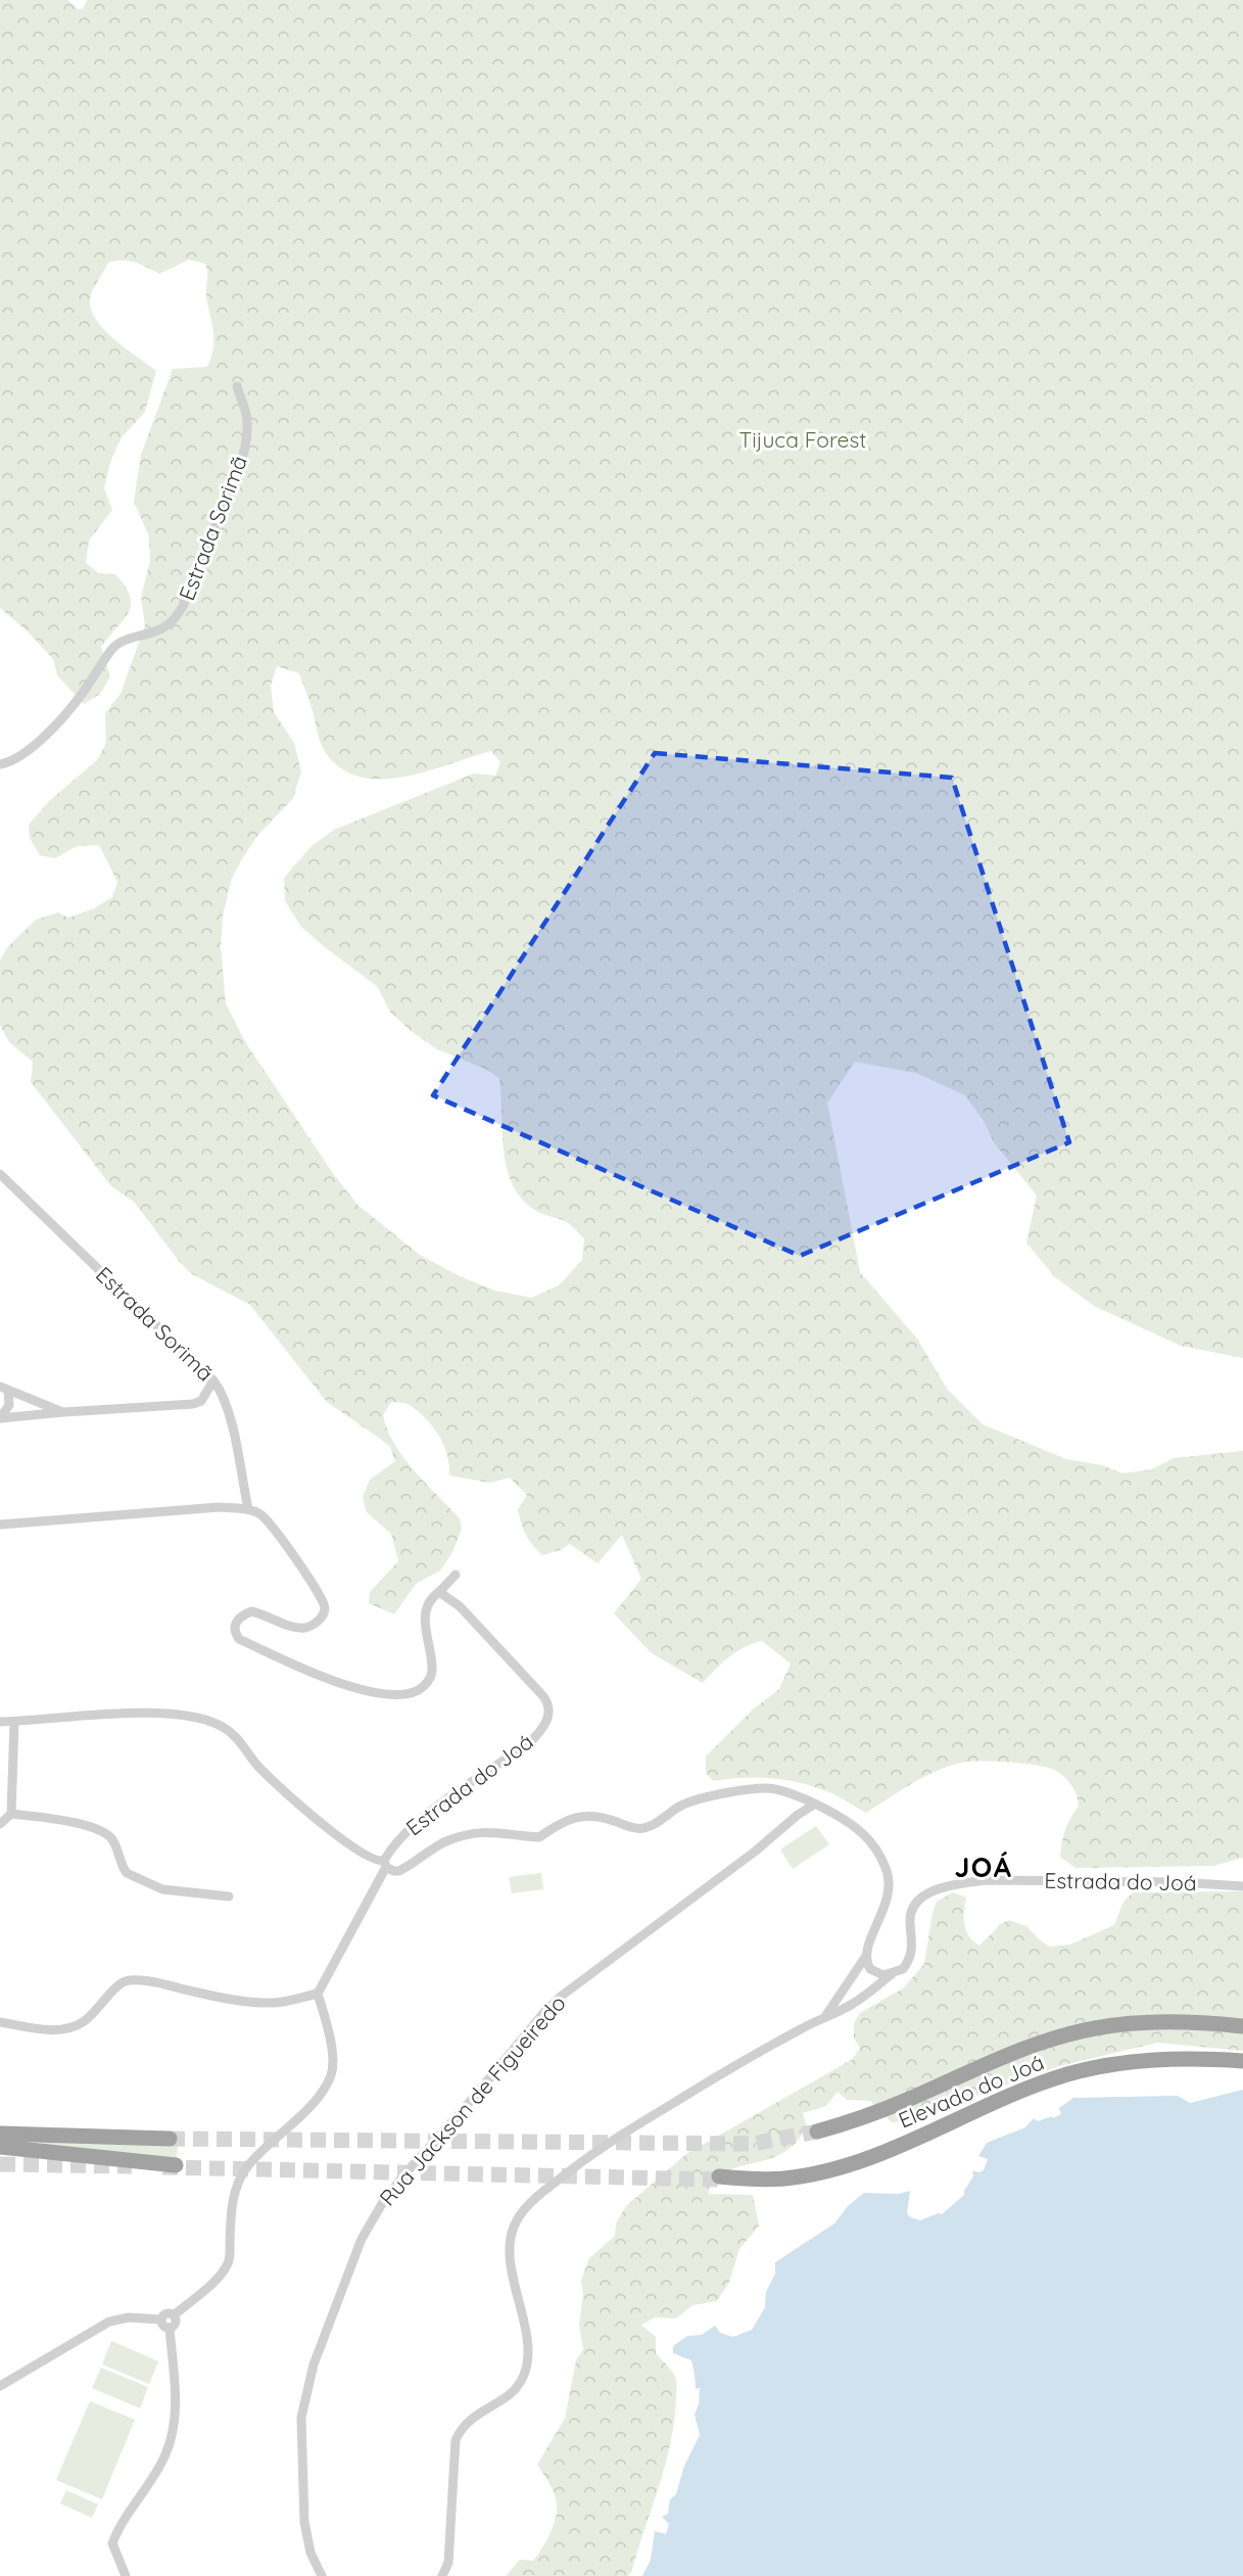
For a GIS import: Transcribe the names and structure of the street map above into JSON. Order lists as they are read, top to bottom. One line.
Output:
{"streets":{"highway":["Elevado do Joá"],"street":["Estrada Sorimã","Estrada do Joá","Rua Jackson de Figueiredo"]},"crossings":[["Estrada do Joá","Rua Jackson de Figueiredo"]],"districts":["JOÁ"],"parks":["Tijuca Forest"]}
